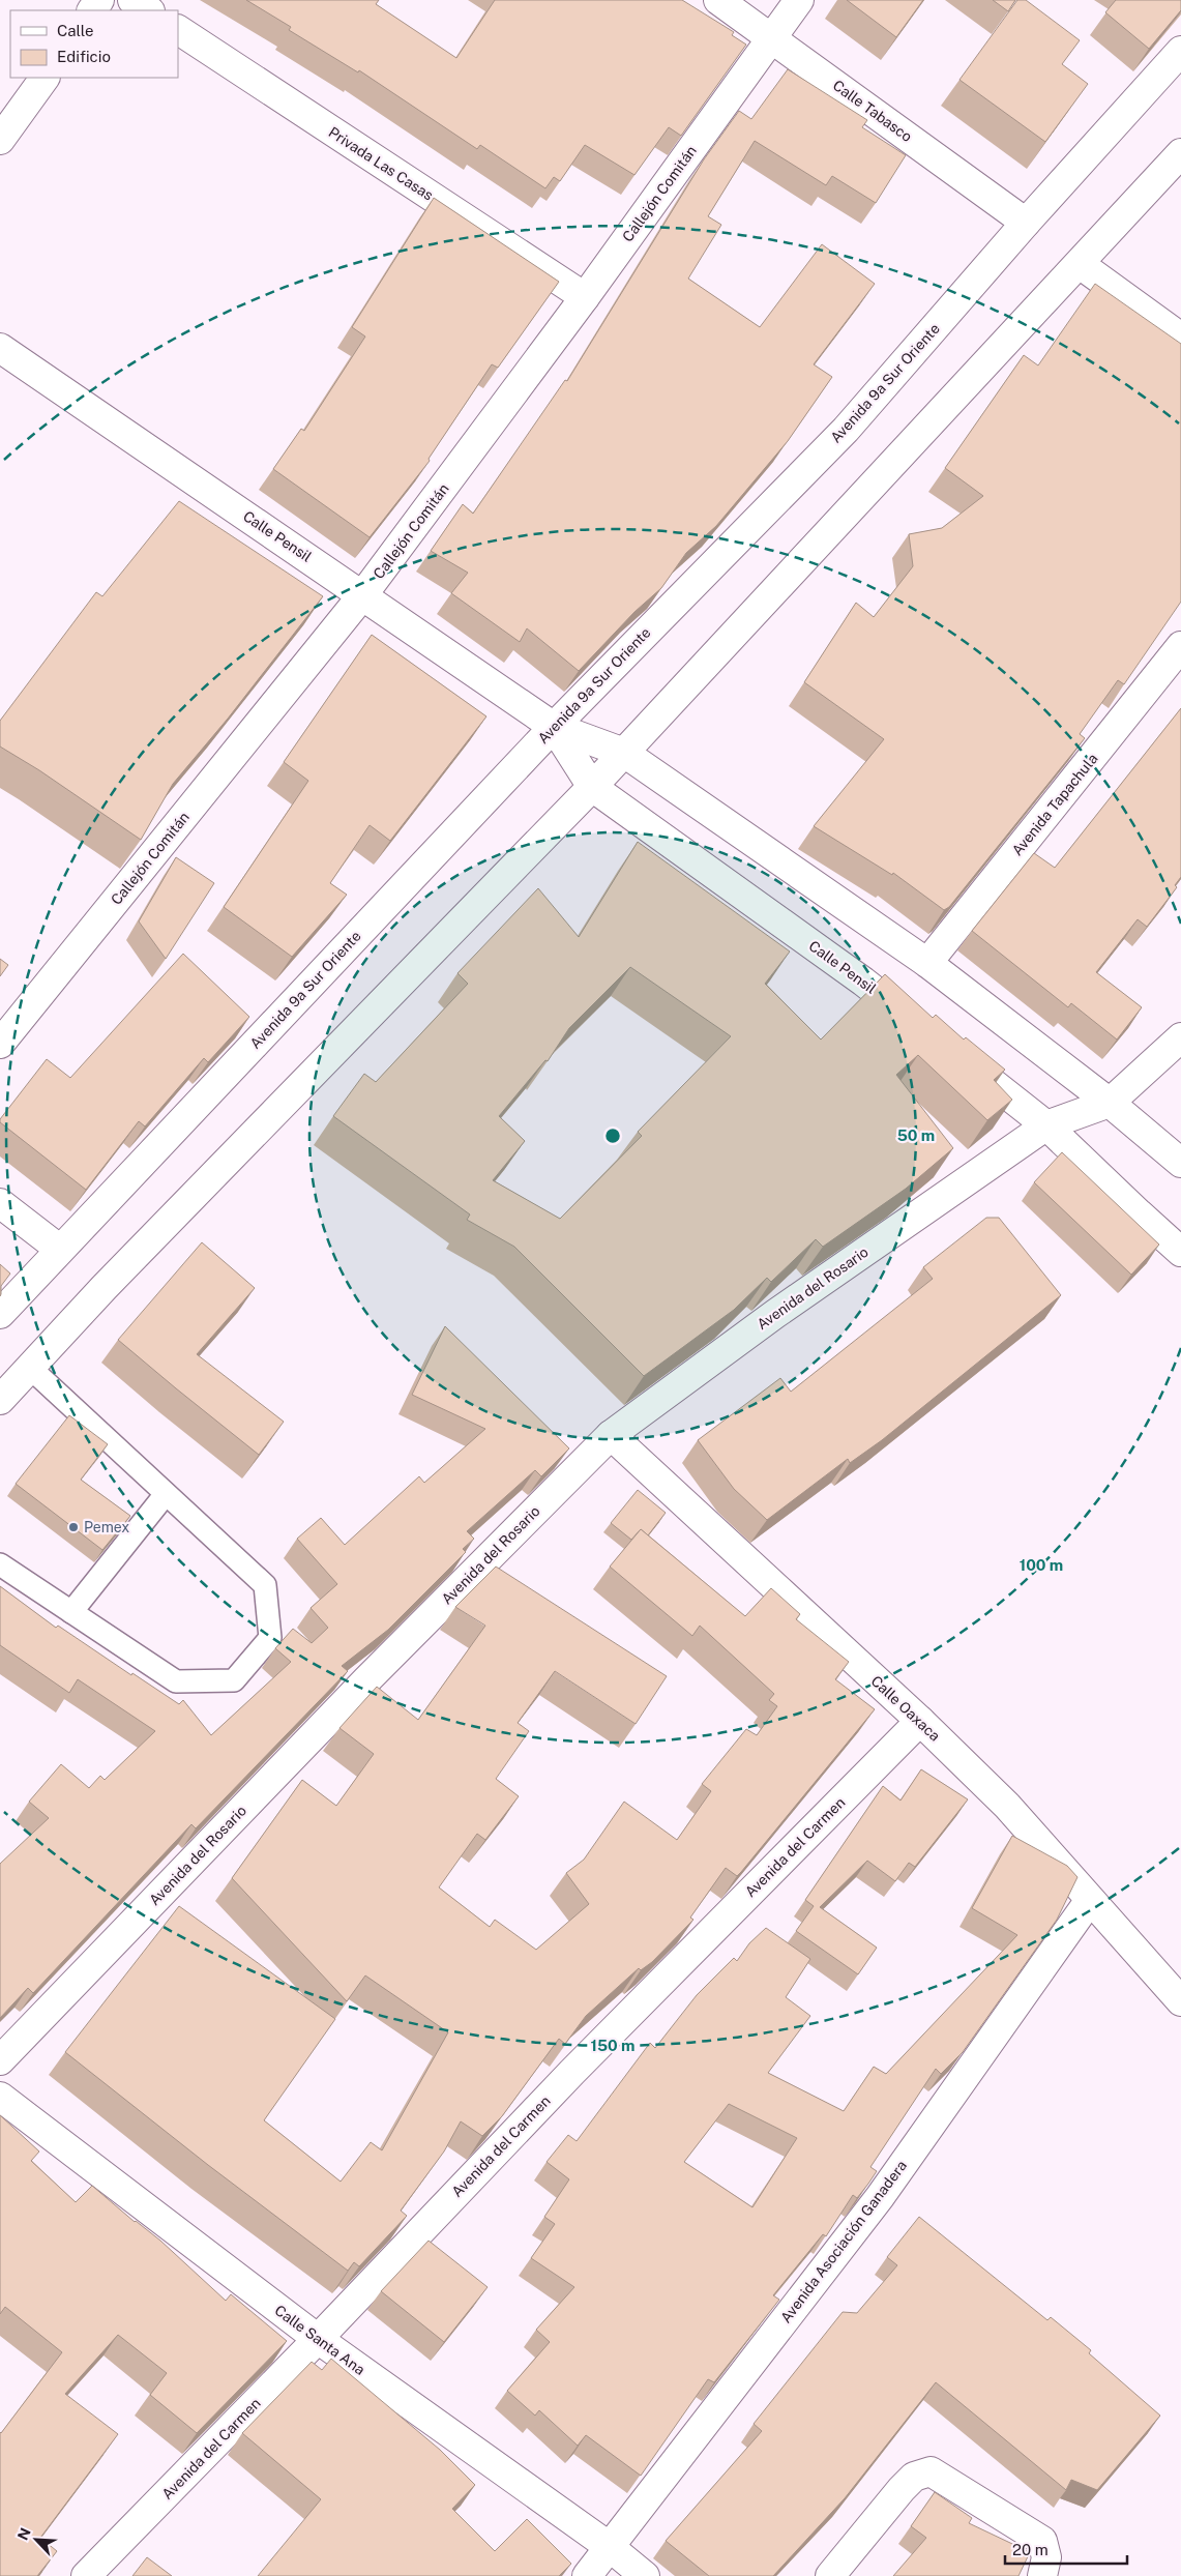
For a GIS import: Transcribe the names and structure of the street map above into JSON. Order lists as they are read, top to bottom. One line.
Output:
{"streets":{"street":["Calle Tabasco","Privada Las Casas","Callejón Comitán","Avenida 9a Sur Oriente","Calle Pensil","Avenida Tapachula","Avenida del Rosario","Calle Oaxaca","Avenida del Carmen","Avenida Asociación Ganadera","Calle Santa Ana"]},"crossings":[["Calle Tabasco","Callejón Comitán"],["Calle Tabasco","Avenida 9a Sur Oriente"],["Privada Las Casas","Callejón Comitán"],["Callejón Comitán","Calle Pensil"],["Avenida 9a Sur Oriente","Calle Pensil"],["Calle Pensil","Avenida Tapachula"],["Calle Pensil","Avenida del Rosario"],["Avenida del Rosario","Calle Oaxaca"],["Calle Oaxaca","Avenida del Carmen"],["Calle Oaxaca","Avenida Asociación Ganadera"],["Avenida del Carmen","Calle Santa Ana"],["Avenida Asociación Ganadera","Calle Santa Ana"]],"places":["Pemex"],"legend":["Calle","Edificio"],"scale_bar":"20 m","north":"top left","rings":["50 m","100 m","150 m"]}
